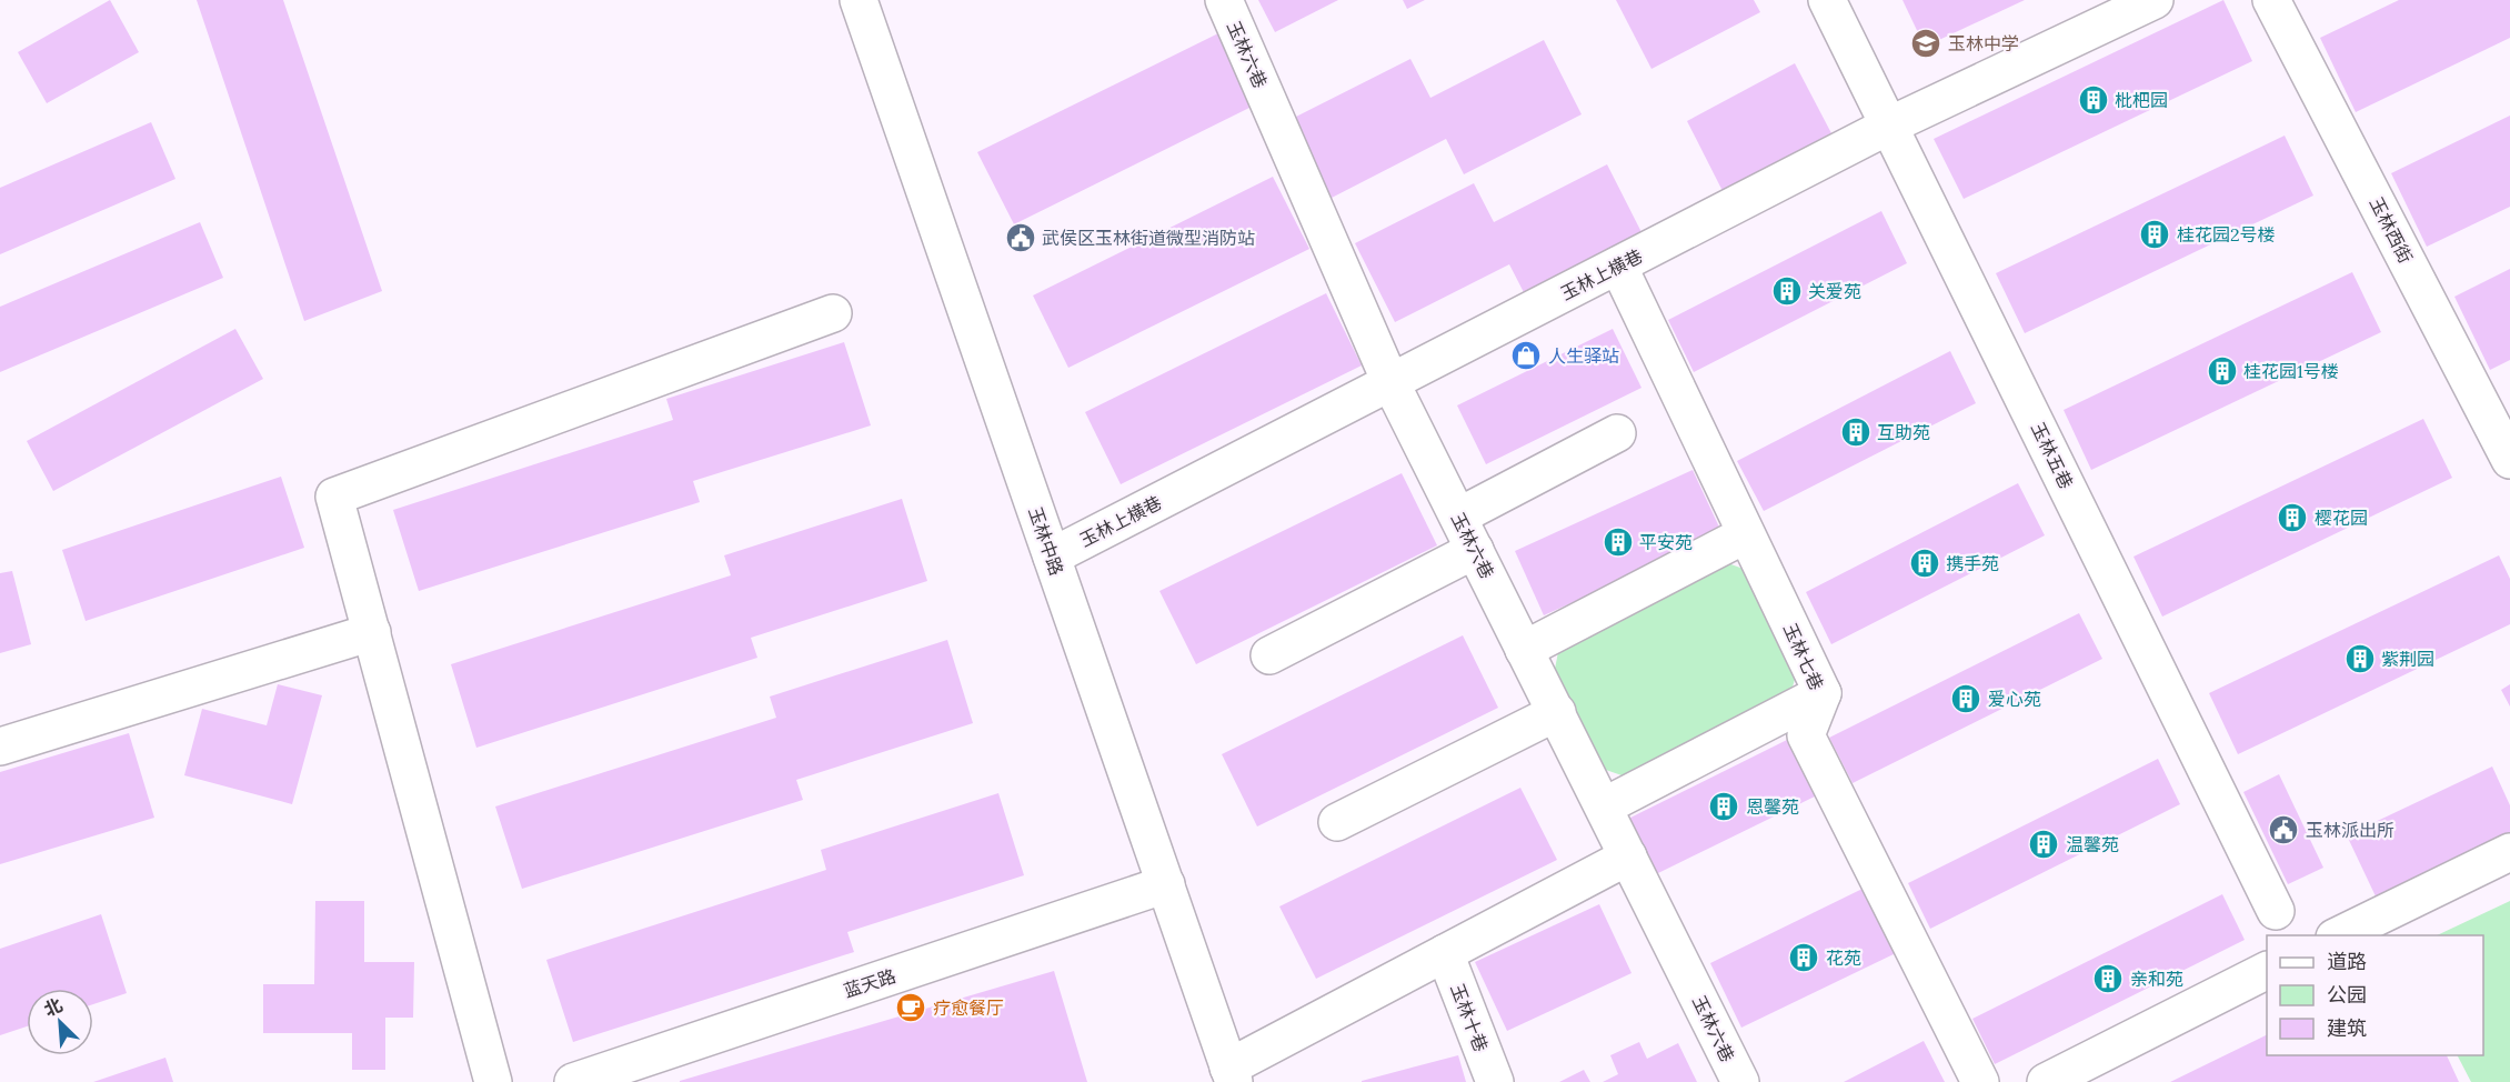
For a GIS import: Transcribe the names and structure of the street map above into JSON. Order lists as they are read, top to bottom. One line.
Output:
{"streets":{"street":["玉林六巷","玉林西街","玉林上横巷","玉林五巷","玉林中路","玉林七巷","蓝天路","玉林十巷"]},"crossings":[["玉林六巷","玉林上横巷"],["玉林上横巷","玉林五巷"],["玉林上横巷","玉林中路"],["玉林上横巷","玉林七巷"],["玉林中路","蓝天路"]],"places":{"school or university":["玉林中学"],"building":["枇杷园","桂花园2号楼","关爱苑","桂花园1号楼","互助苑","樱花园","平安苑","携手苑","紫荆园","爱心苑","恩馨苑","温馨苑","花苑","亲和苑"],"public building":["武侯区玉林街道微型消防站","玉林派出所"],"shop":["人生驿站"],"cafe":["疗愈餐厅"]},"legend":["道路","公园","建筑"],"north":"top left"}
